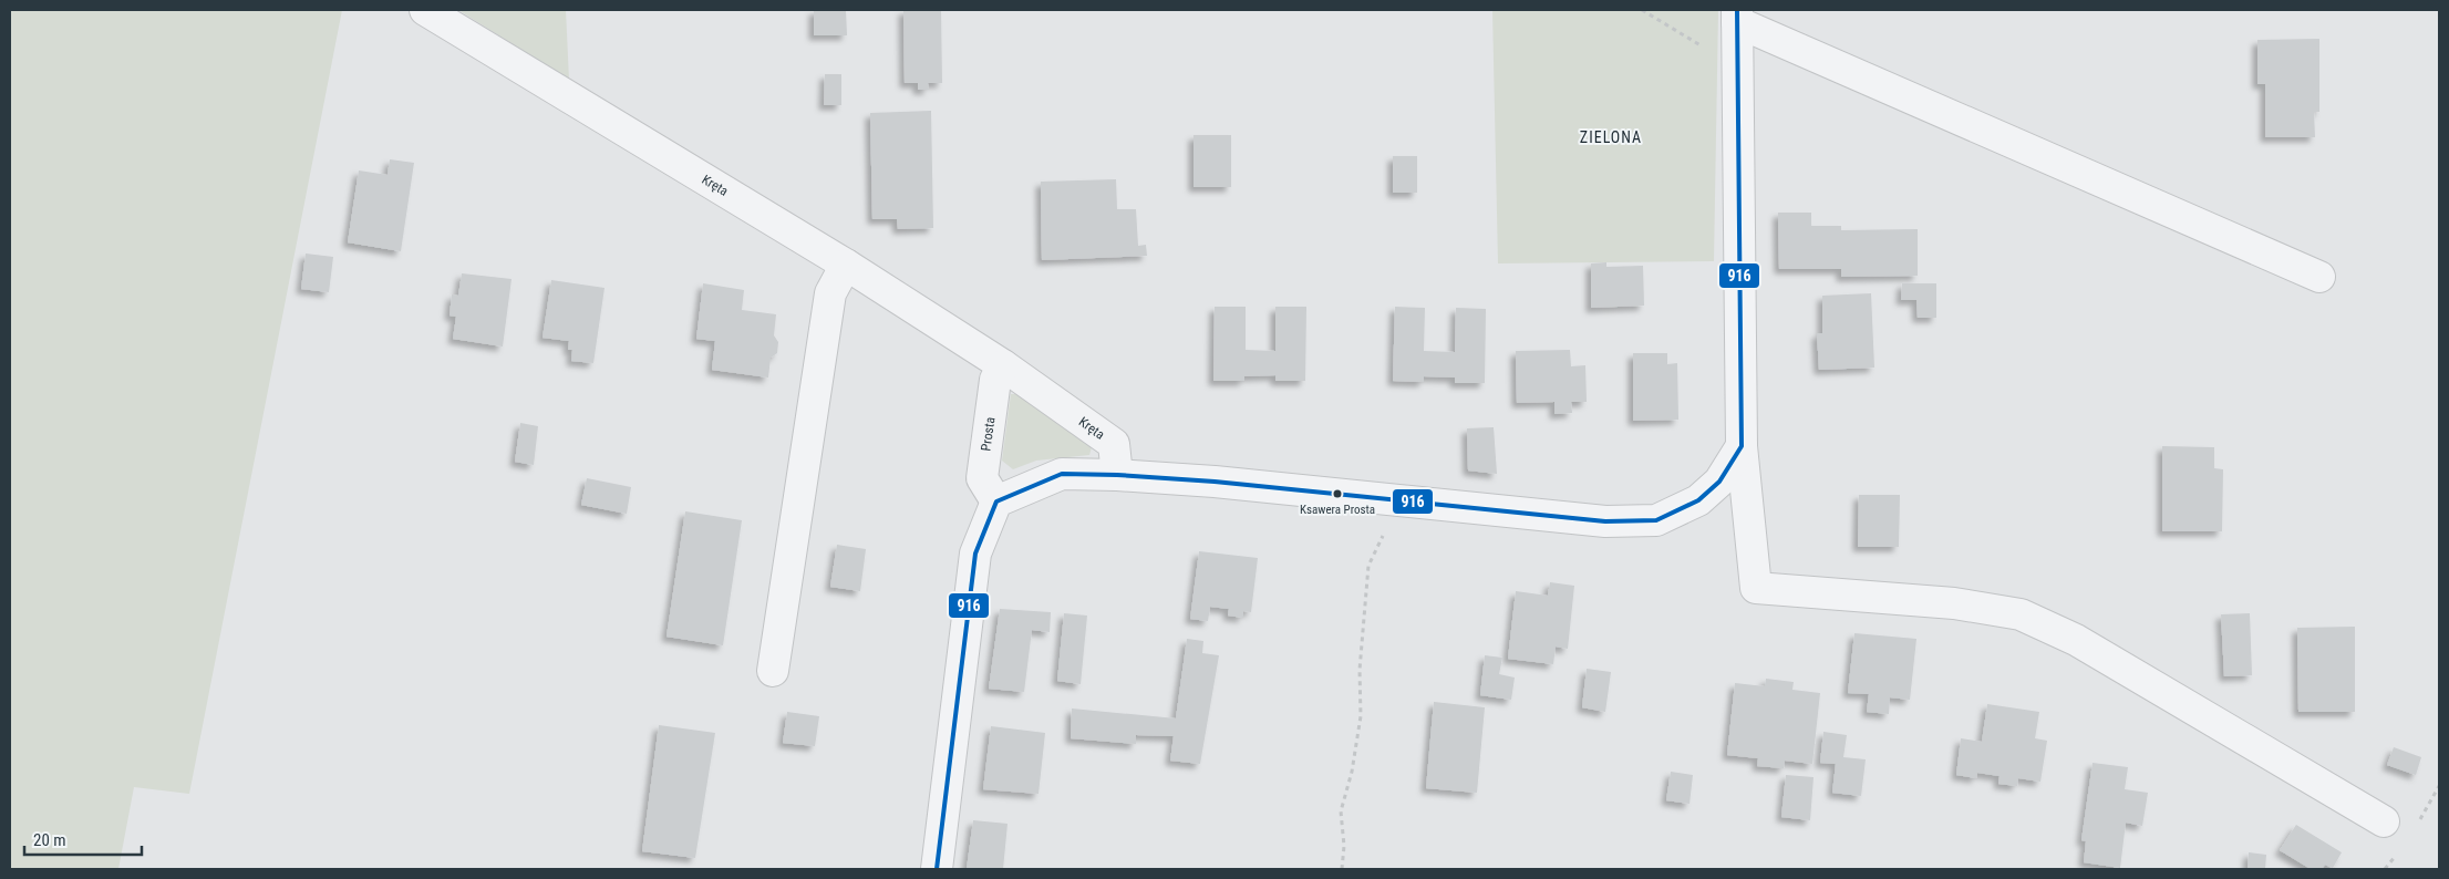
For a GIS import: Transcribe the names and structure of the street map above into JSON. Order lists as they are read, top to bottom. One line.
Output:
{"streets":{"street":["Kręta","Prosta"]},"crossings":[["Kręta","Prosta"]],"districts":["ZIELONA"],"places":["Ksawera Prosta"],"lines":["transit line 916"],"scale_bar":"20 m"}
